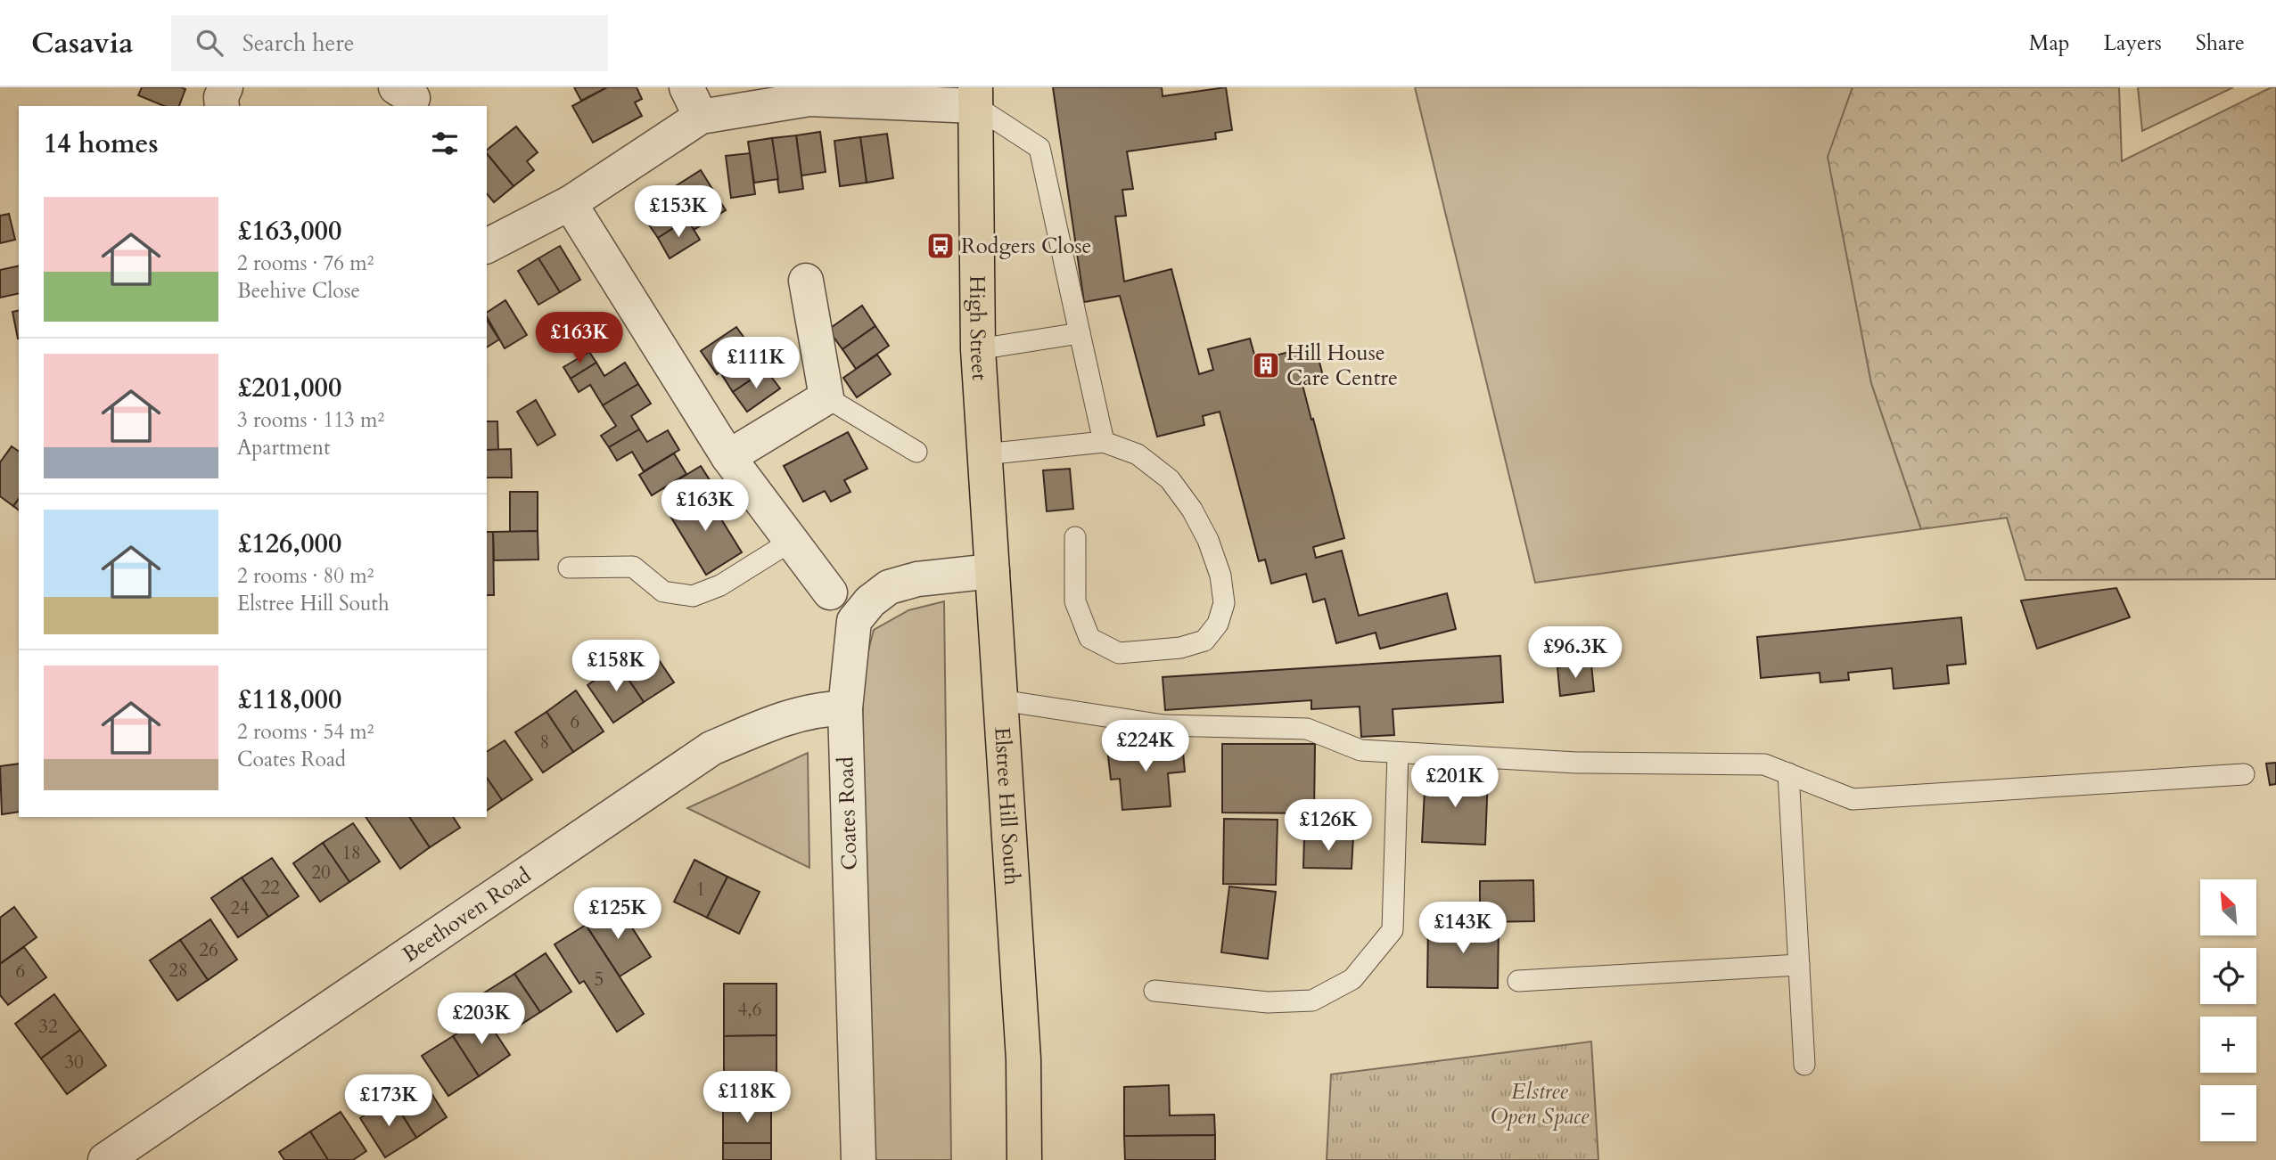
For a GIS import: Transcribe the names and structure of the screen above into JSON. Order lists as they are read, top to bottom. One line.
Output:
{"streets":{"main road":["High Street","Elstree Hill South"],"street":["Coates Road","Beethoven Road"]},"crossings":[["High Street","Elstree Hill South"],["Elstree Hill South","Coates Road"],["Coates Road","Beethoven Road"]],"parks":["Elstree Open Space"],"places":{"bus stop":["Rodgers Close"],"building":["Hill House Care Centre"]},"house_numbers":["6","8","18","20","22","1","24","26","28","6","5","4,6","32","30"],"north":"top left","page":{"header":"Casavia","search":"Search here","nav":["Map","Layers","Share"],"heading":"14 homes","list":[{"name":"£163,000","note":"2 rooms · 76 m² · Beehive Close"},{"name":"£201,000","note":"3 rooms · 113 m² · Apartment"},{"name":"£126,000","note":"2 rooms · 80 m² · Elstree Hill South"},{"name":"£118,000","note":"2 rooms · 54 m² · Coates Road"}],"price":["£153K","£163K","£111K","£163K","£96.3K","£158K","£224K","£201K","£126K","£125K","£143K","£203K","£118K","£173K"],"map_buttons":["+","−"]}}
